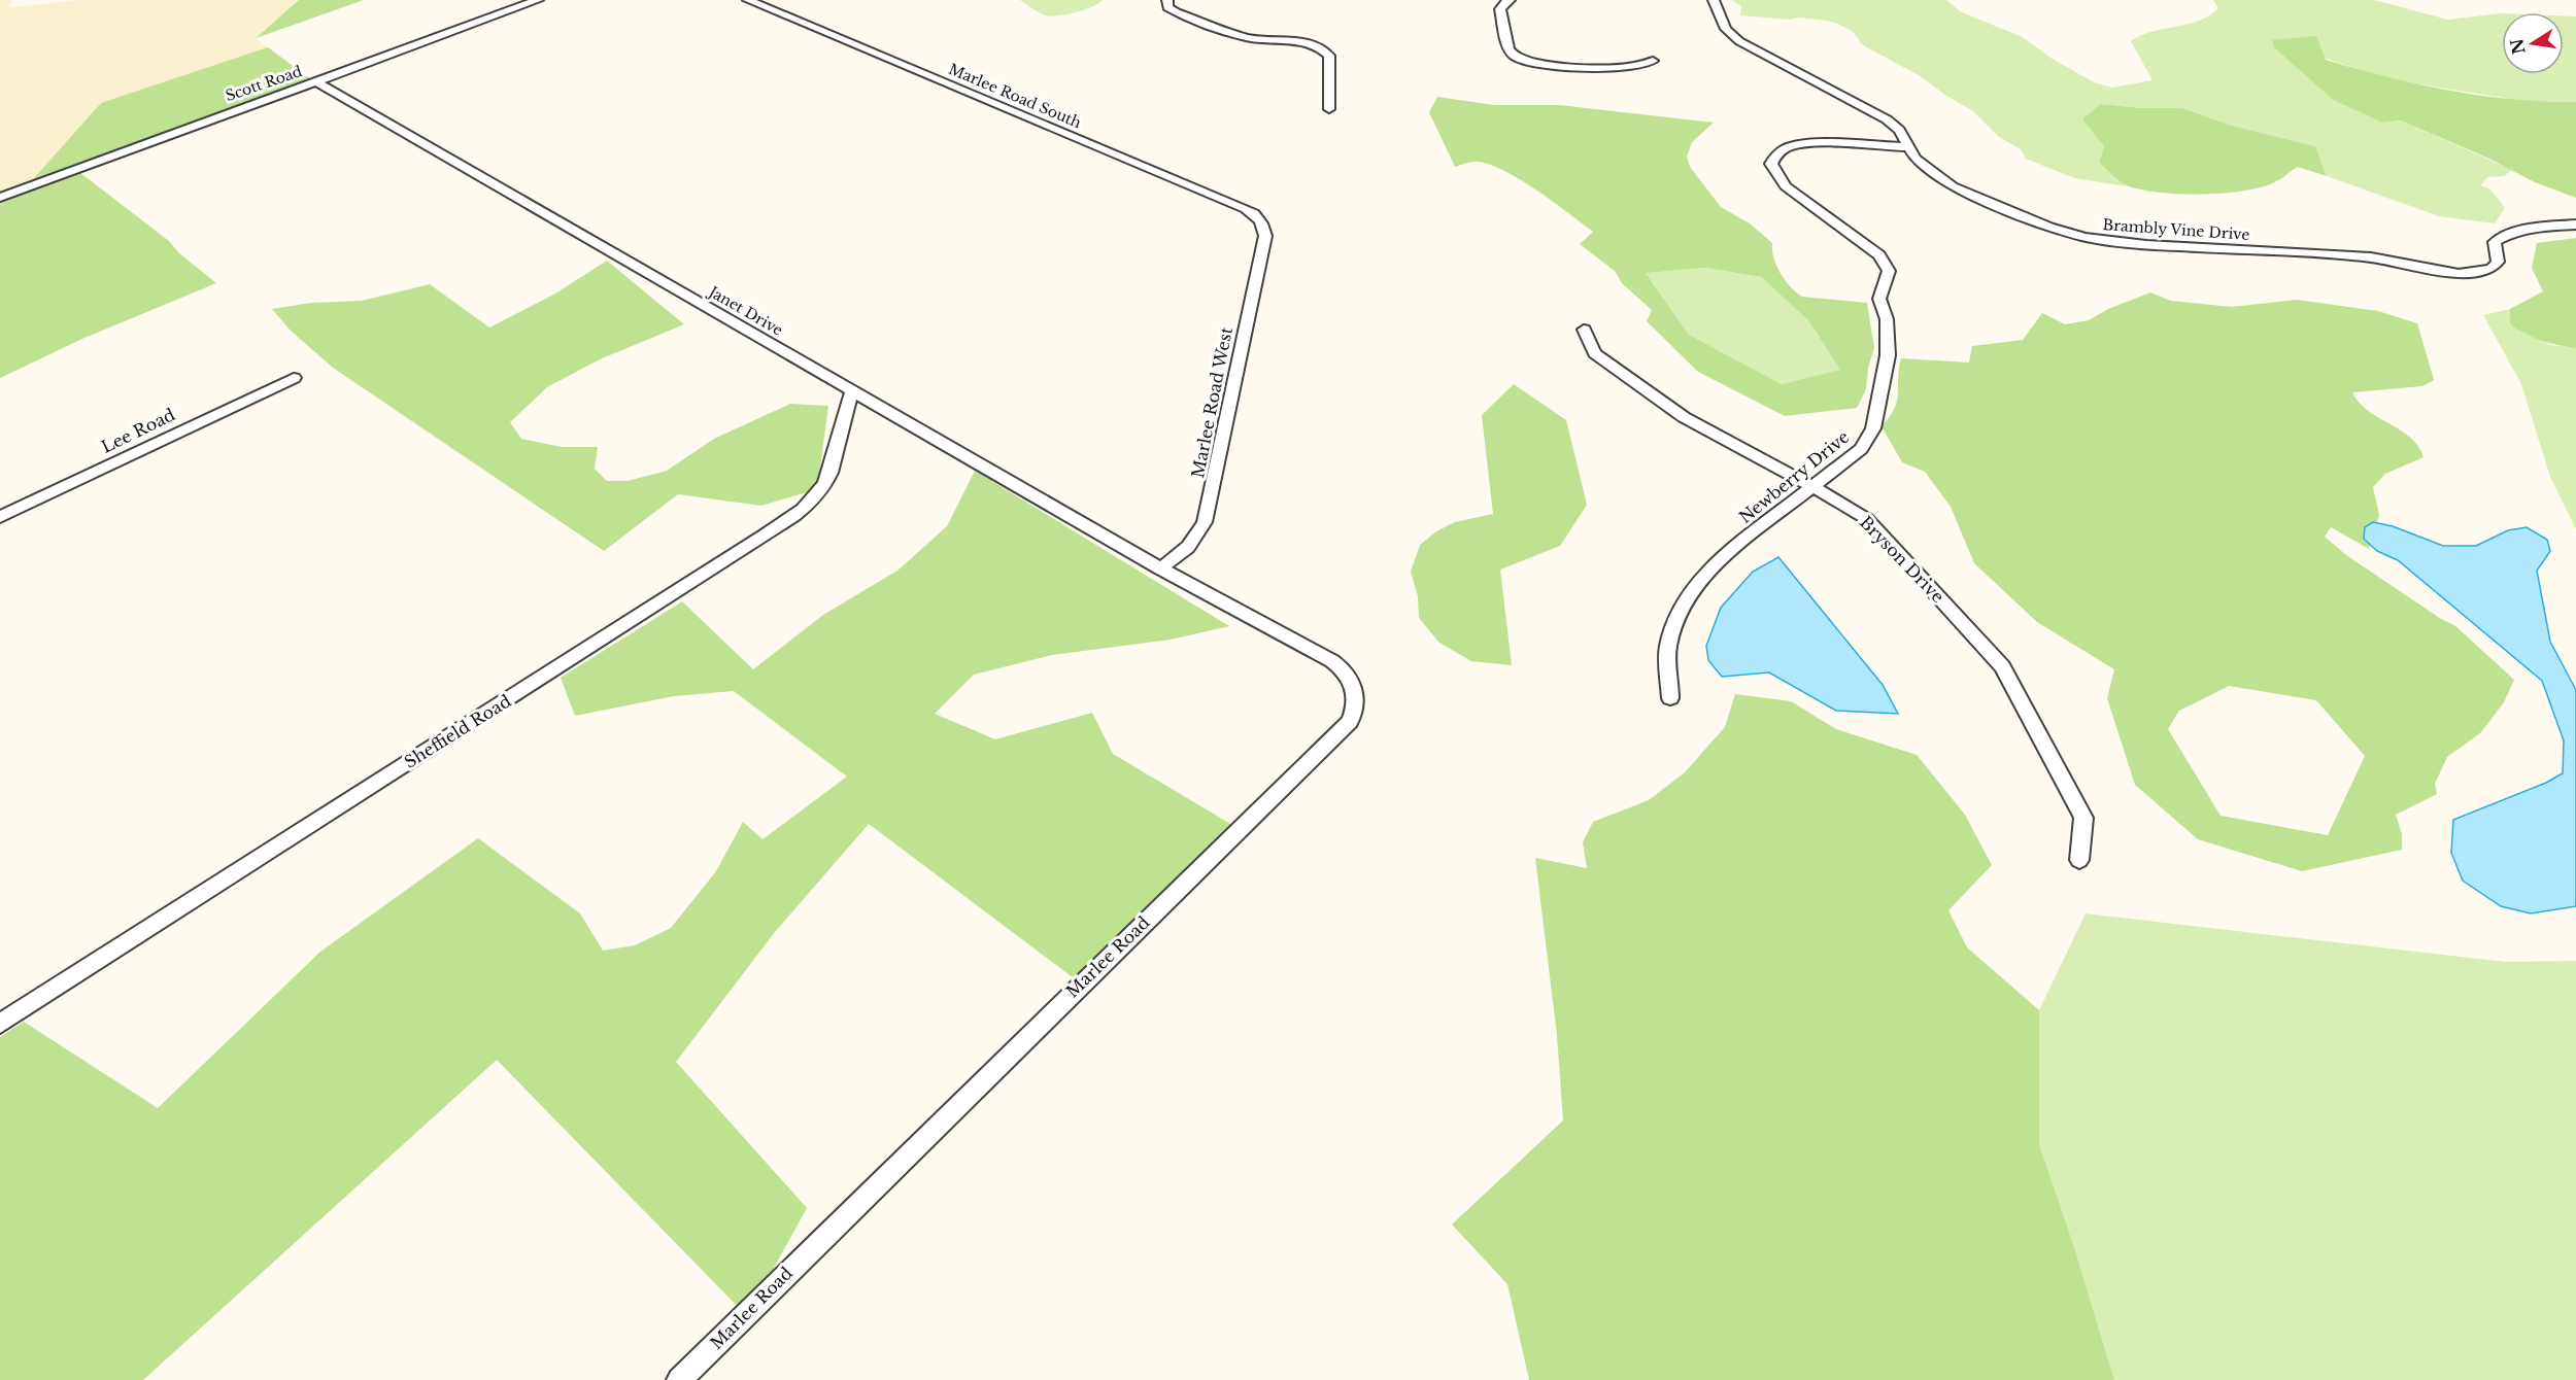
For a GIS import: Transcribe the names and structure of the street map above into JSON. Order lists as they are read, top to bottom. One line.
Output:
{"streets":{"street":["Scott Road","Marlee Road South","Brambly Vine Drive","Janet Drive","Marlee Road West","Lee Road","Newberry Drive","Bryson Drive","Sheffield Road","Marlee Road"]},"crossings":[["Scott Road","Janet Drive"],["Marlee Road South","Marlee Road West"],["Brambly Vine Drive","Newberry Drive"],["Janet Drive","Marlee Road West"],["Janet Drive","Sheffield Road"],["Janet Drive","Marlee Road"],["Marlee Road West","Marlee Road"],["Newberry Drive","Bryson Drive"]],"north":"left"}
